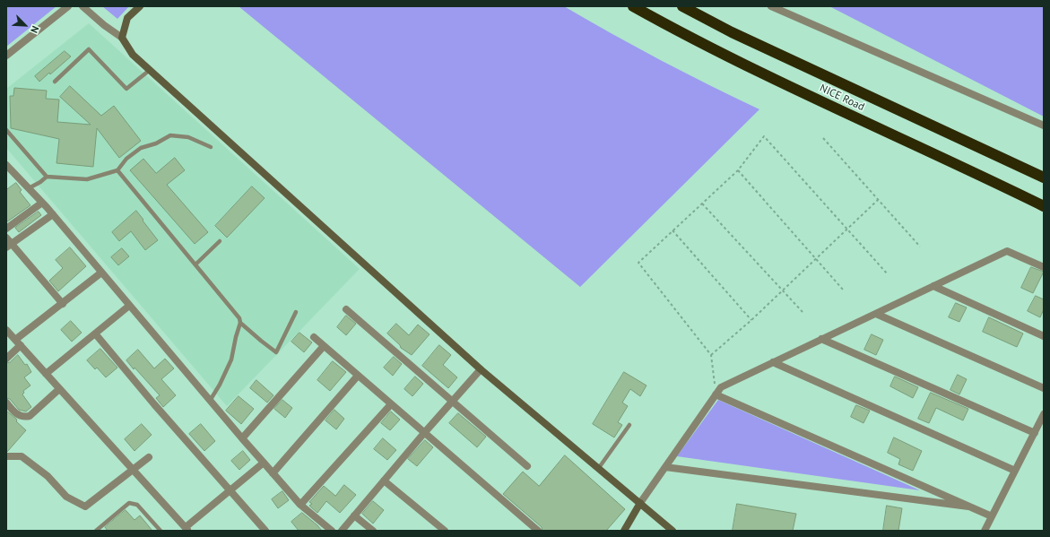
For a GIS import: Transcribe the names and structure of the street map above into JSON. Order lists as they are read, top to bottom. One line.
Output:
{"streets":{"highway":["NICE Road"]},"north":"bottom right"}
